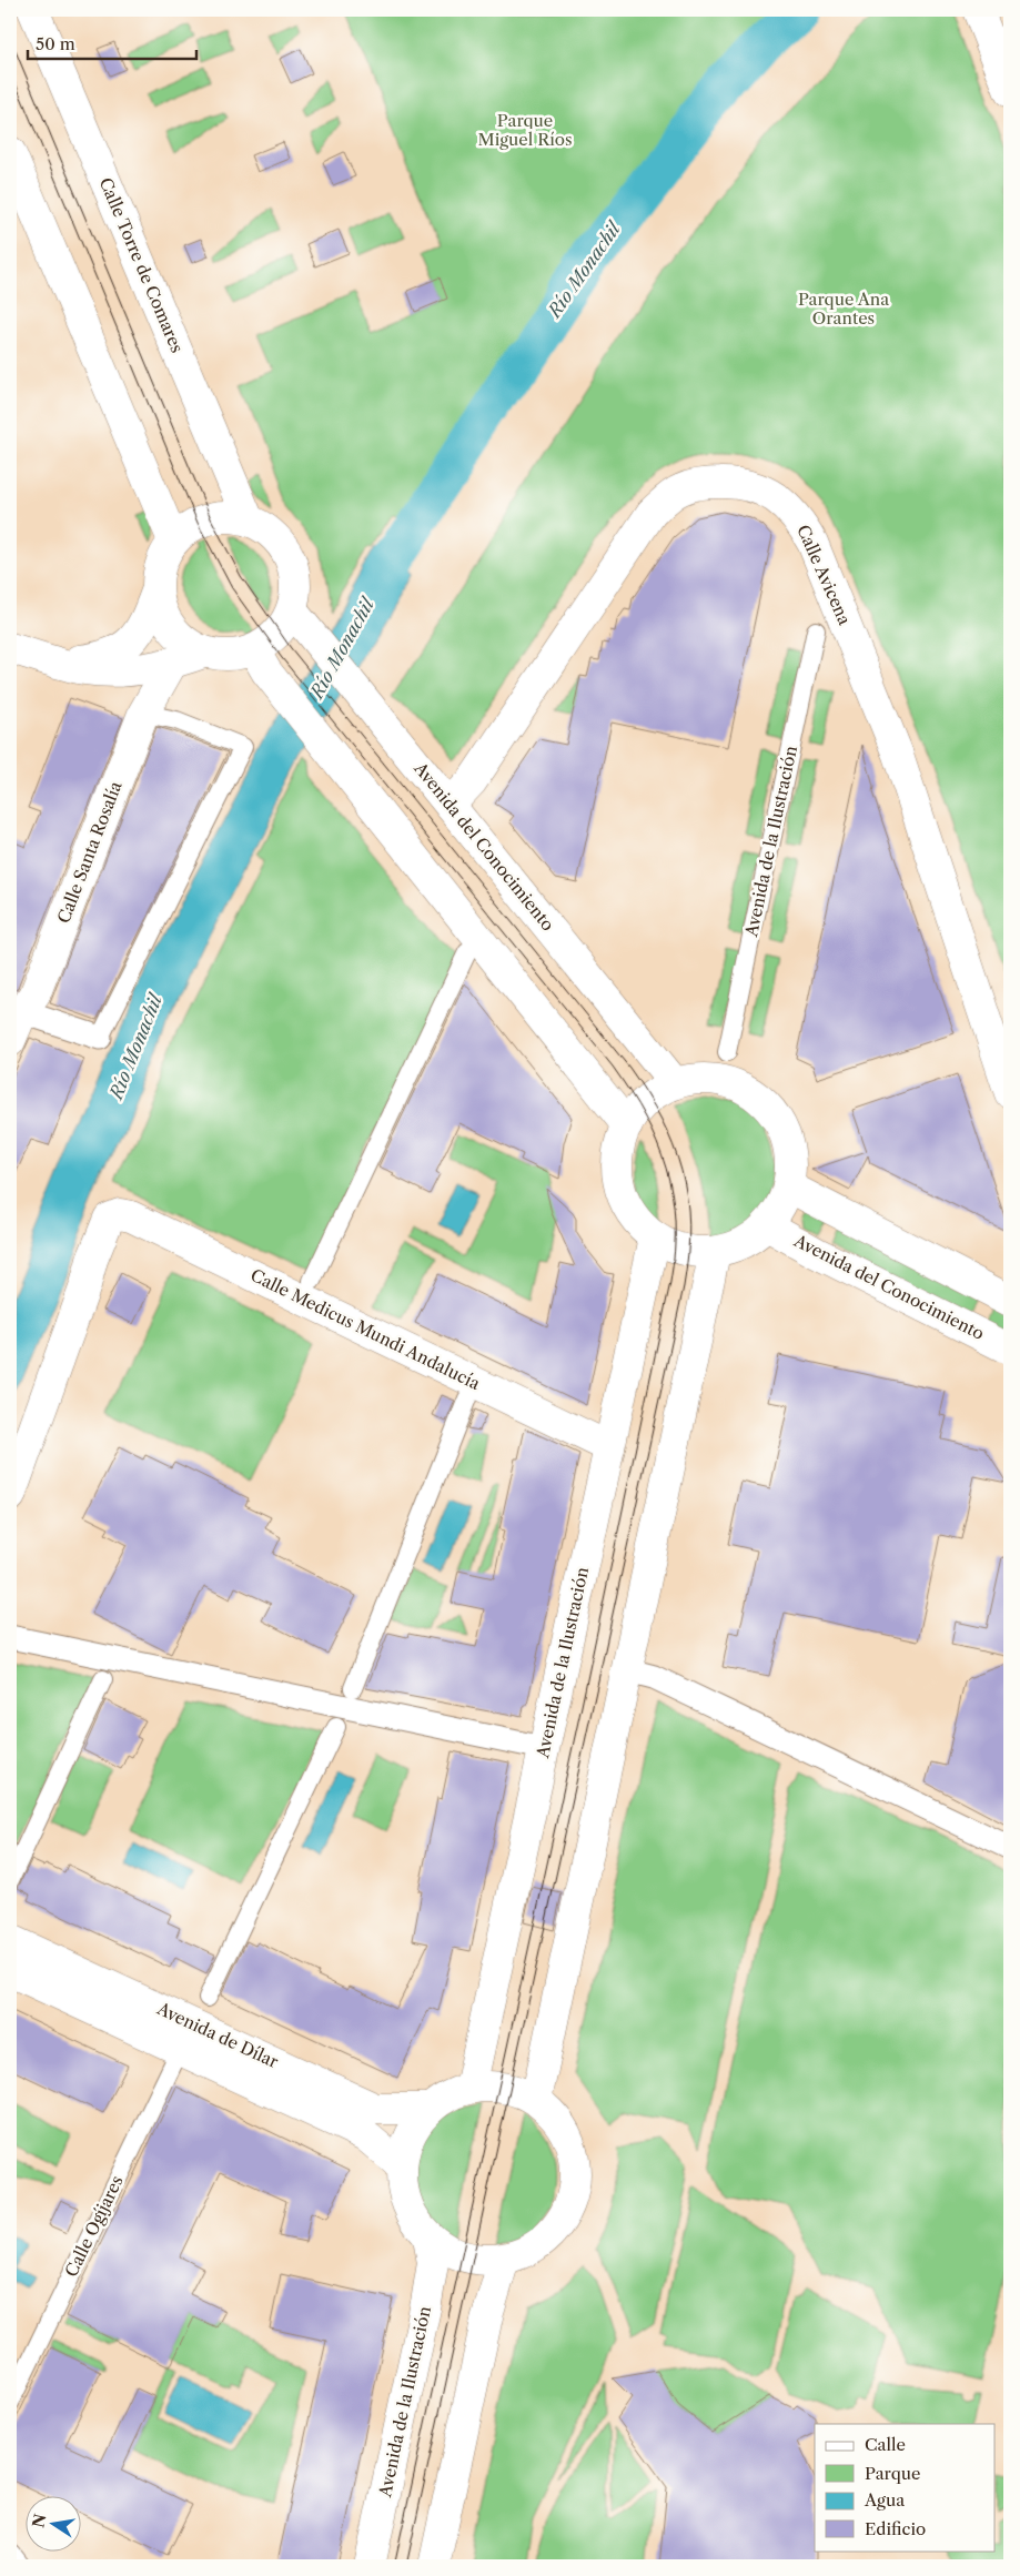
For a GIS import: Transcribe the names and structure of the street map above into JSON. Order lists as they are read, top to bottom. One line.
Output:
{"streets":{"main road":["Calle Torre de Comares","Calle Avicena","Avenida de la Ilustración","Avenida del Conocimiento","Calle Santa Rosalía","Calle Medicus Mundi Andalucía","Avenida de Dílar"],"street":["Calle Ogíjares"]},"crossings":[["Calle Torre de Comares","Avenida del Conocimiento"],["Calle Avicena","Avenida del Conocimiento"],["Avenida de la Ilustración","Avenida del Conocimiento"],["Avenida de la Ilustración","Calle Medicus Mundi Andalucía"],["Avenida de la Ilustración","Avenida de Dílar"],["Avenida de Dílar","Calle Ogíjares"]],"water":["Río Monachil"],"parks":["Parque Miguel Ríos","Parque Ana Orantes"],"legend":["Calle","Parque","Agua","Edificio"],"scale_bar":"50 m","north":"left"}
